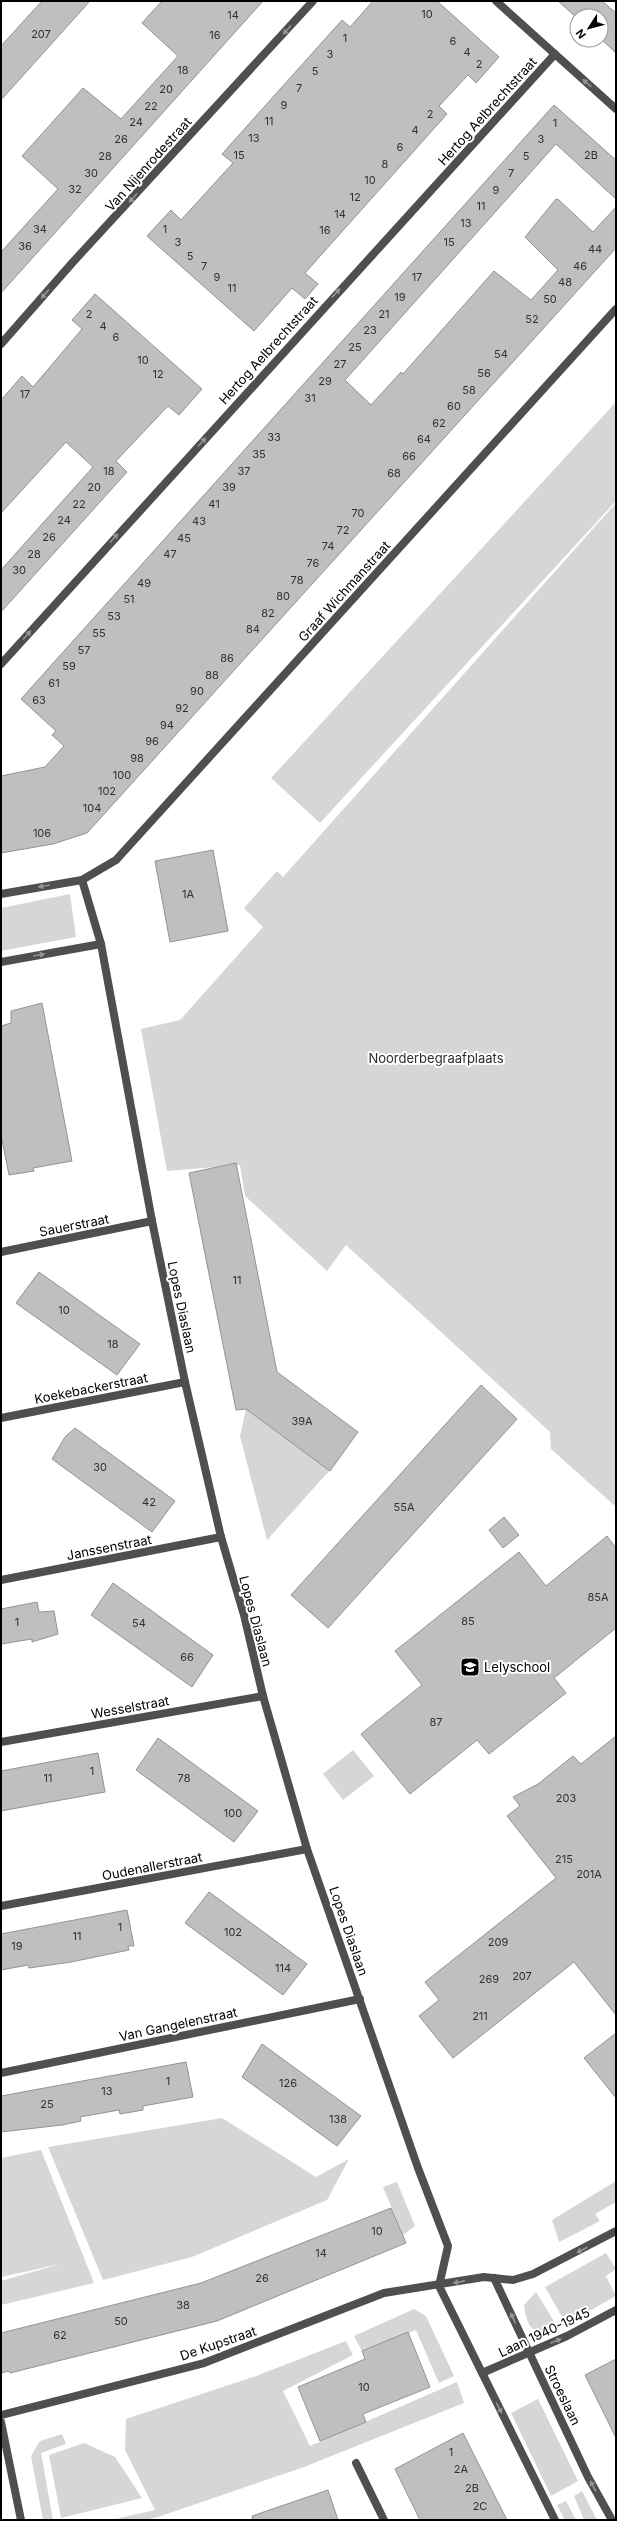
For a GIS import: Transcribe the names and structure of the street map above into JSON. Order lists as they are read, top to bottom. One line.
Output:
{"streets":{"street":["Hertog Aelbrechtstraat","Van Nijenrodestraat","Graaf Wichmanstraat","Sauerstraat","Lopes Diaslaan","Koekebackerstraat","Janssenstraat","Wesselstraat","Oudenallerstraat","Van Gangelenstraat","Laan 1940-1945","De Kupstraat","Stroeslaan"]},"crossings":[["Sauerstraat","Lopes Diaslaan"],["Lopes Diaslaan","Koekebackerstraat"],["Lopes Diaslaan","Janssenstraat"],["Lopes Diaslaan","Wesselstraat"],["Lopes Diaslaan","Oudenallerstraat"],["Lopes Diaslaan","Van Gangelenstraat"],["Lopes Diaslaan","De Kupstraat"],["Laan 1940-1945","Stroeslaan"]],"one_way":["Hertog Aelbrechtstraat","Van Nijenrodestraat"],"parks":["Noorderbegraafplaats"],"places":{"school or university":["Lelyschool"]},"house_numbers":["10","14","207","16","1","6","4","3","2","18","5","7","20","9","22","2","11","24","1","4","13","26","3","6","15","2B","28","5","8","30","7","10","32","9","12","11","14","13","34","1","16","3","15","36","44","5","7","46","9","17","48","11","19","50","2","21","52","4","23","6","25","54","10","27","56","12","29","58","17","31","60","62","33","64","35","66","18","37","68","20","39","22","41","70","24","43","72","26","45","74","28","47","76","30","78","49","80","51","82","53","84","55","57","86","59","88","61","90","63","92","94","96","98","100","102","104","106","1A","11","10","18","39A","30","42","55A","85A","85","1","54","66","87","1","11","78","203","100","215","201A","1","102","11","209","19","114","207","269","211","1","126","13","25","138","10","14","26","38","50","62","10","1","2A","2B","2C"],"north":"bottom left"}
